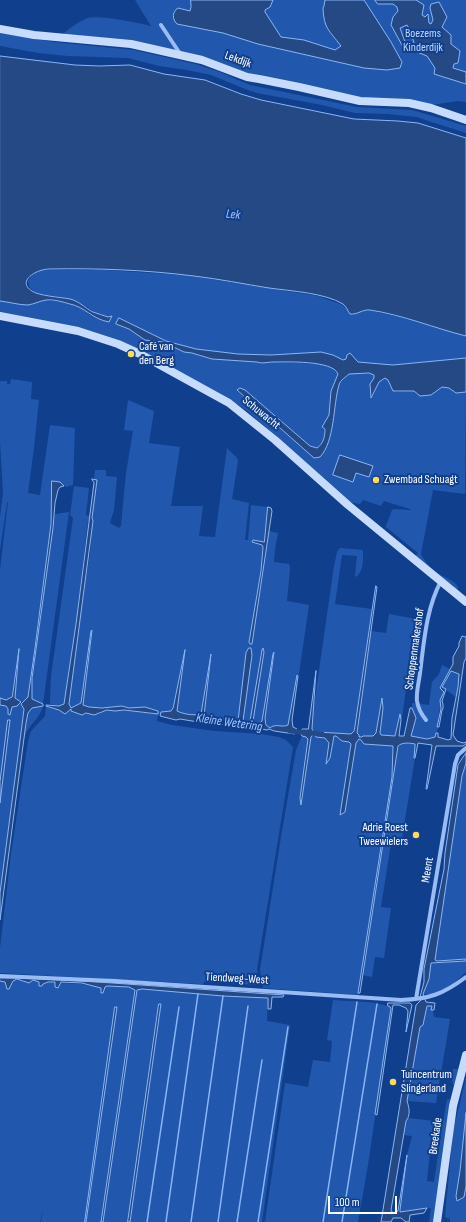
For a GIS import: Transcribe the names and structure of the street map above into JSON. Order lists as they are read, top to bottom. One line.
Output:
{"streets":{"street":["Lekdijk","Schuwacht","Schoppenmakershof","Meent","Tiendweg-West","Breekade"]},"crossings":[["Schuwacht","Schoppenmakershof"],["Meent","Tiendweg-West"]],"water":["Lek","Kleine Wetering"],"parks":["Boezems Kinderdijk"],"places":["Café van den Berg","Zwembad Schuagt","Adrie Roest Tweewielers","Tuincentrum Slingerland"],"scale_bar":"100 m"}
